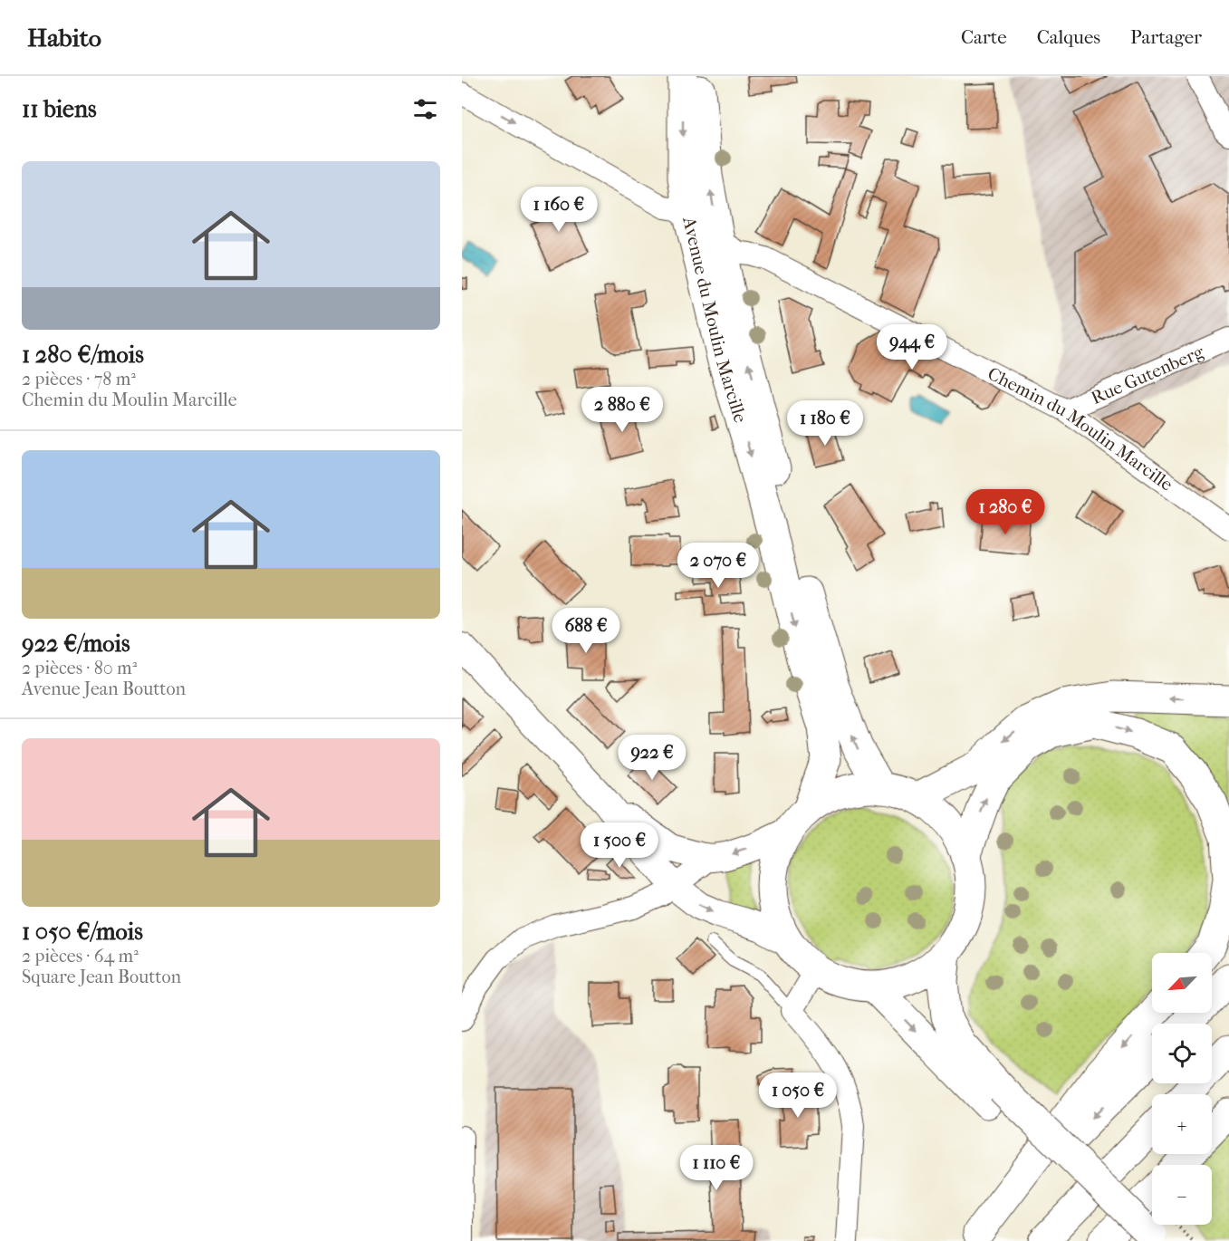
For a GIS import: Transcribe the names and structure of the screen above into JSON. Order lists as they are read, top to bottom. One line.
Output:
{"streets":{"main road":["Avenue du Moulin Marcille"],"street":["Rue Gutenberg","Chemin du Moulin Marcille"]},"crossings":[["Avenue du Moulin Marcille","Chemin du Moulin Marcille"],["Rue Gutenberg","Chemin du Moulin Marcille"]],"north":"bottom left","page":{"header":"Habito","nav":["Carte","Calques","Partager"],"heading":"11 biens","list":[{"name":"1 280 €/mois","note":"2 pièces · 78 m² · Chemin du Moulin Marcille"},{"name":"922 €/mois","note":"2 pièces · 80 m² · Avenue Jean Boutton"},{"name":"1 050 €/mois","note":"2 pièces · 64 m² · Square Jean Boutton"}],"price":["1 160 €","944 €","2 880 €","1 180 €","1 280 €","2 070 €","688 €","922 €","1 500 €","1 050 €","1 110 €"],"map_buttons":["+","−"]}}
